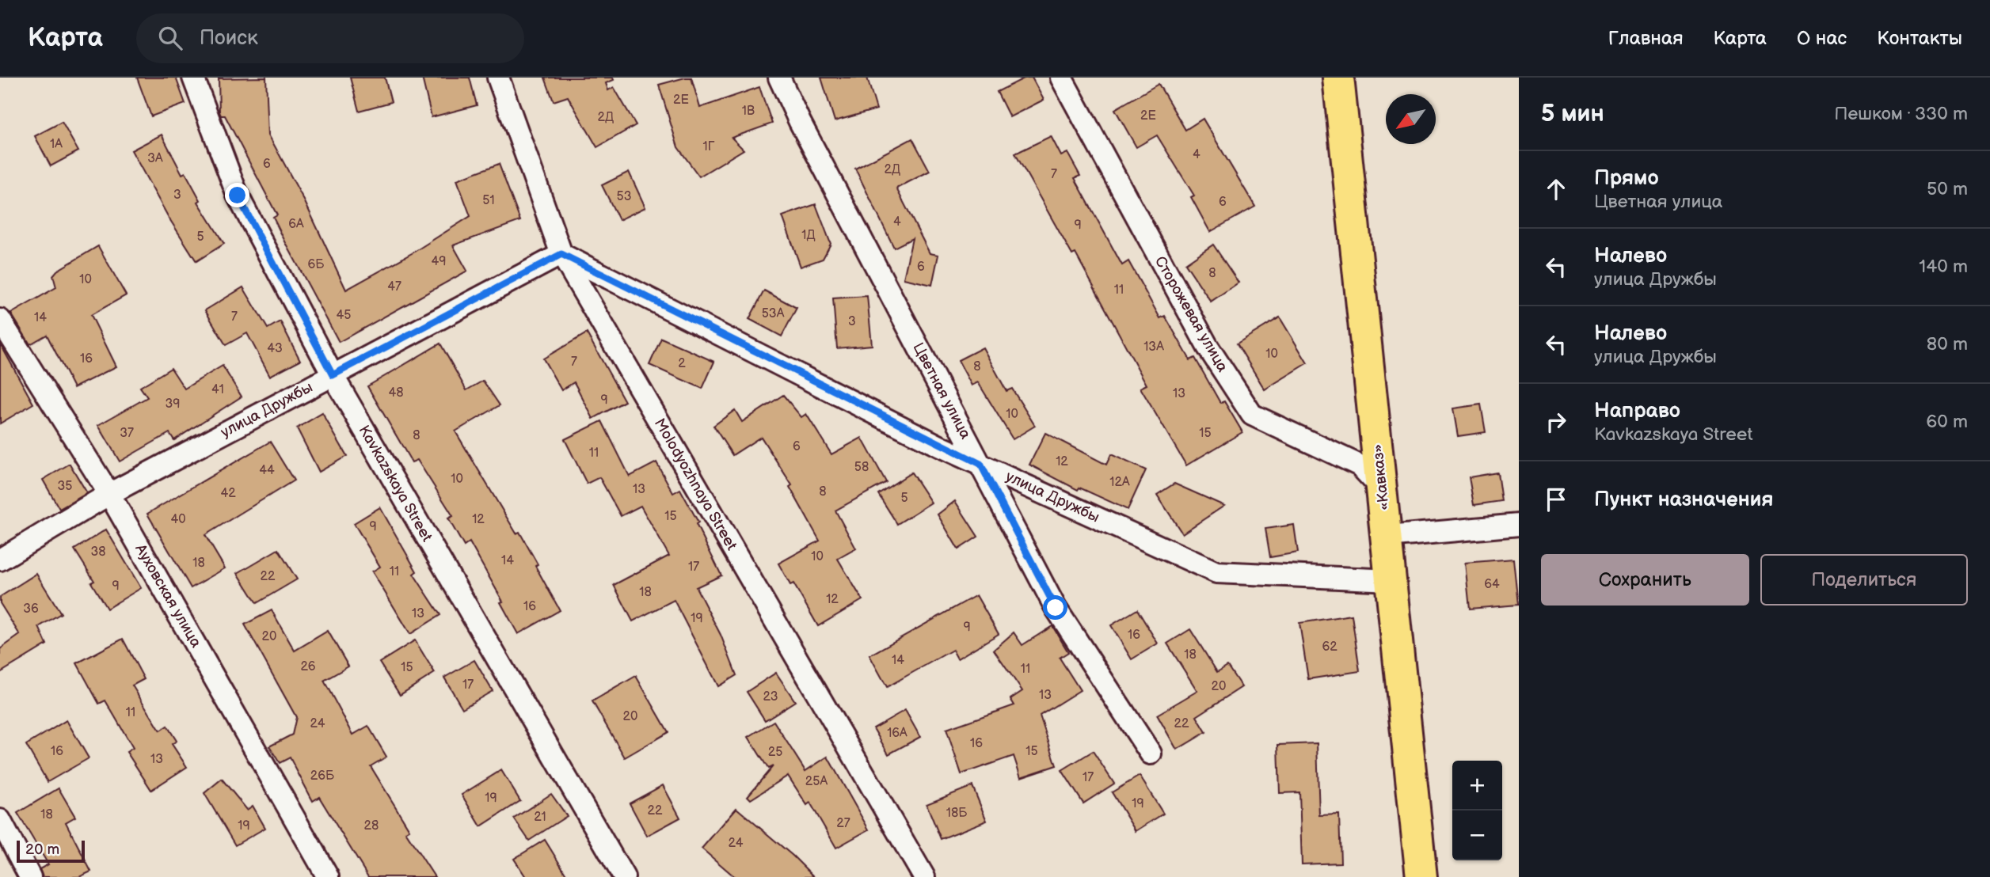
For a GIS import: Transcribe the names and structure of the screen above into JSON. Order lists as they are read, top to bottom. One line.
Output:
{"streets":{"highway":["«Кавказ»"],"street":["Сторожевая улица","Цветная улица","улица Дружбы","Kavkazskaya Street","Molodyozhnaya Street","Ауховская улица"]},"crossings":[["Сторожевая улица","«Кавказ»"],["Цветная улица","улица Дружбы"],["улица Дружбы","«Кавказ»"],["улица Дружбы","Kavkazskaya Street"],["улица Дружбы","Molodyozhnaya Street"],["улица Дружбы","Ауховская улица"]],"house_numbers":["2Е","1В","2Е","2Д","1А","1Г","4","3А","6","2Д","7","3","53","51","6","4","6А","9","1Д","5","49","6Б","6","8","10","47","11","53А","45","7","14","3","13А","43","10","16","7","2","8","41","48","13","9","39","10","37","15","8","6","11","12","58","44","10","12А","35","13","8","42","5","15","40","12","9","38","10","14","18","17","11","22","64","9","18","12","16","36","13","19","9","16","20","62","18","14","26","15","11","17","20","13","23","11","20","24","22","16А","16","16","15","25","13","26Б","17","25А","19","19","22","18Б","18","21","27","19","28","24"],"scale_bar":"20 m","north":"bottom left","page":{"header":"Карта","search":"Поиск","nav":["Главная","Карта","О нас","Контакты"],"heading":["5 мин","Пешком · 330 m"],"list":[["Прямо","Цветная улица","50 m"],["Налево","улица Дружбы","140 m"],["Налево","улица Дружбы","80 m"],["Направо","Kavkazskaya Street","60 m"],"Пункт назначения"],"buttons":["Сохранить","Поделиться"],"map_buttons":["+","−"],"scale":"20 m"}}
